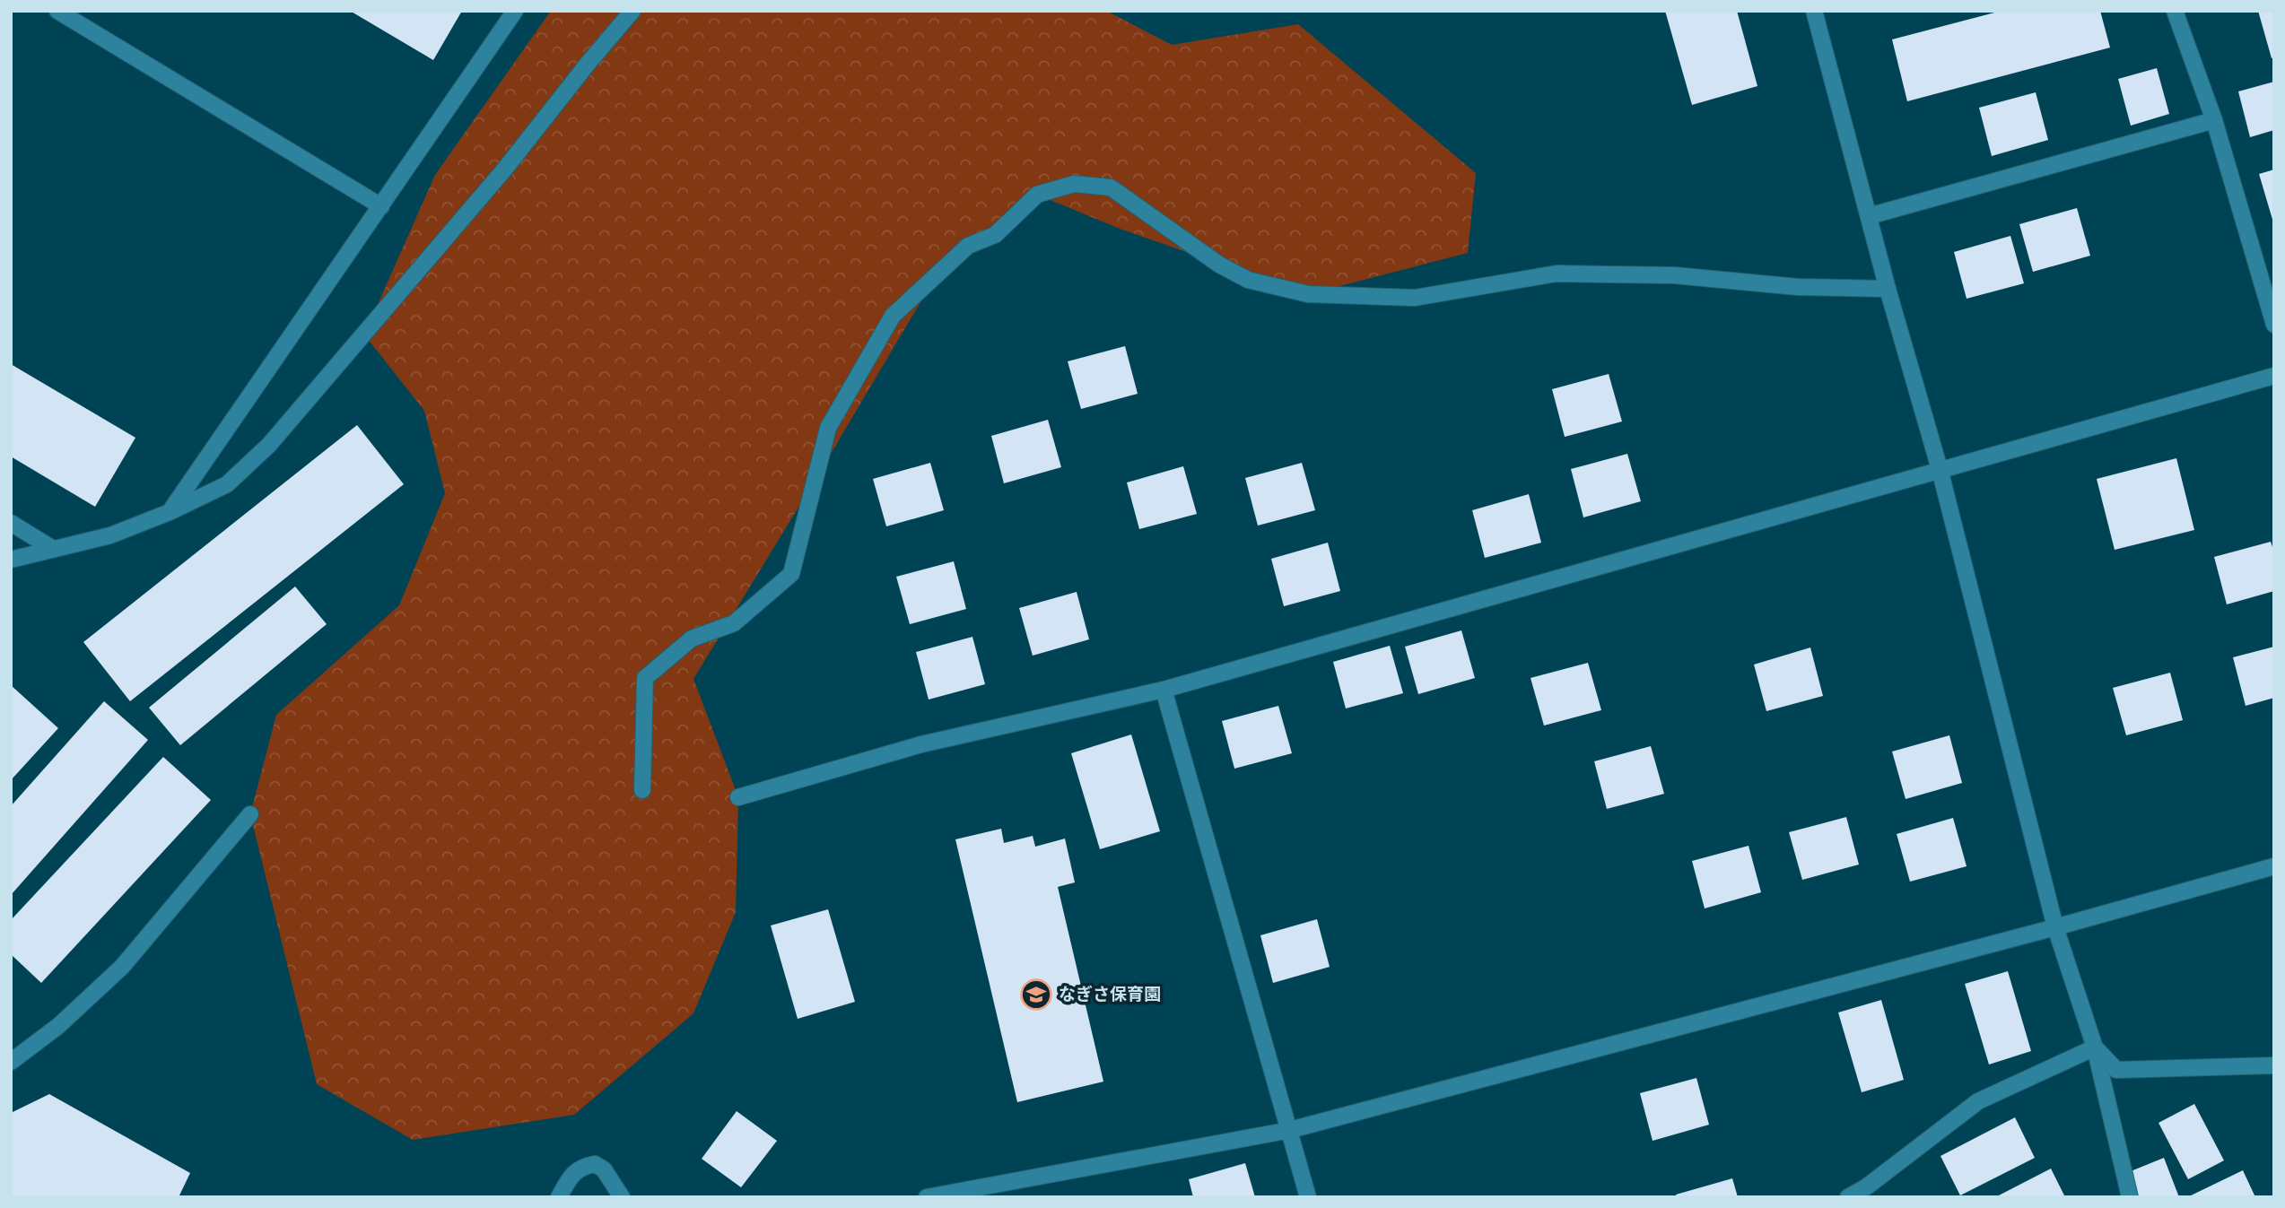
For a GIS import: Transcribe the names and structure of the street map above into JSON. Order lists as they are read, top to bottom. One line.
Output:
{"places":{"school or university":["なぎさ保育園"]}}
